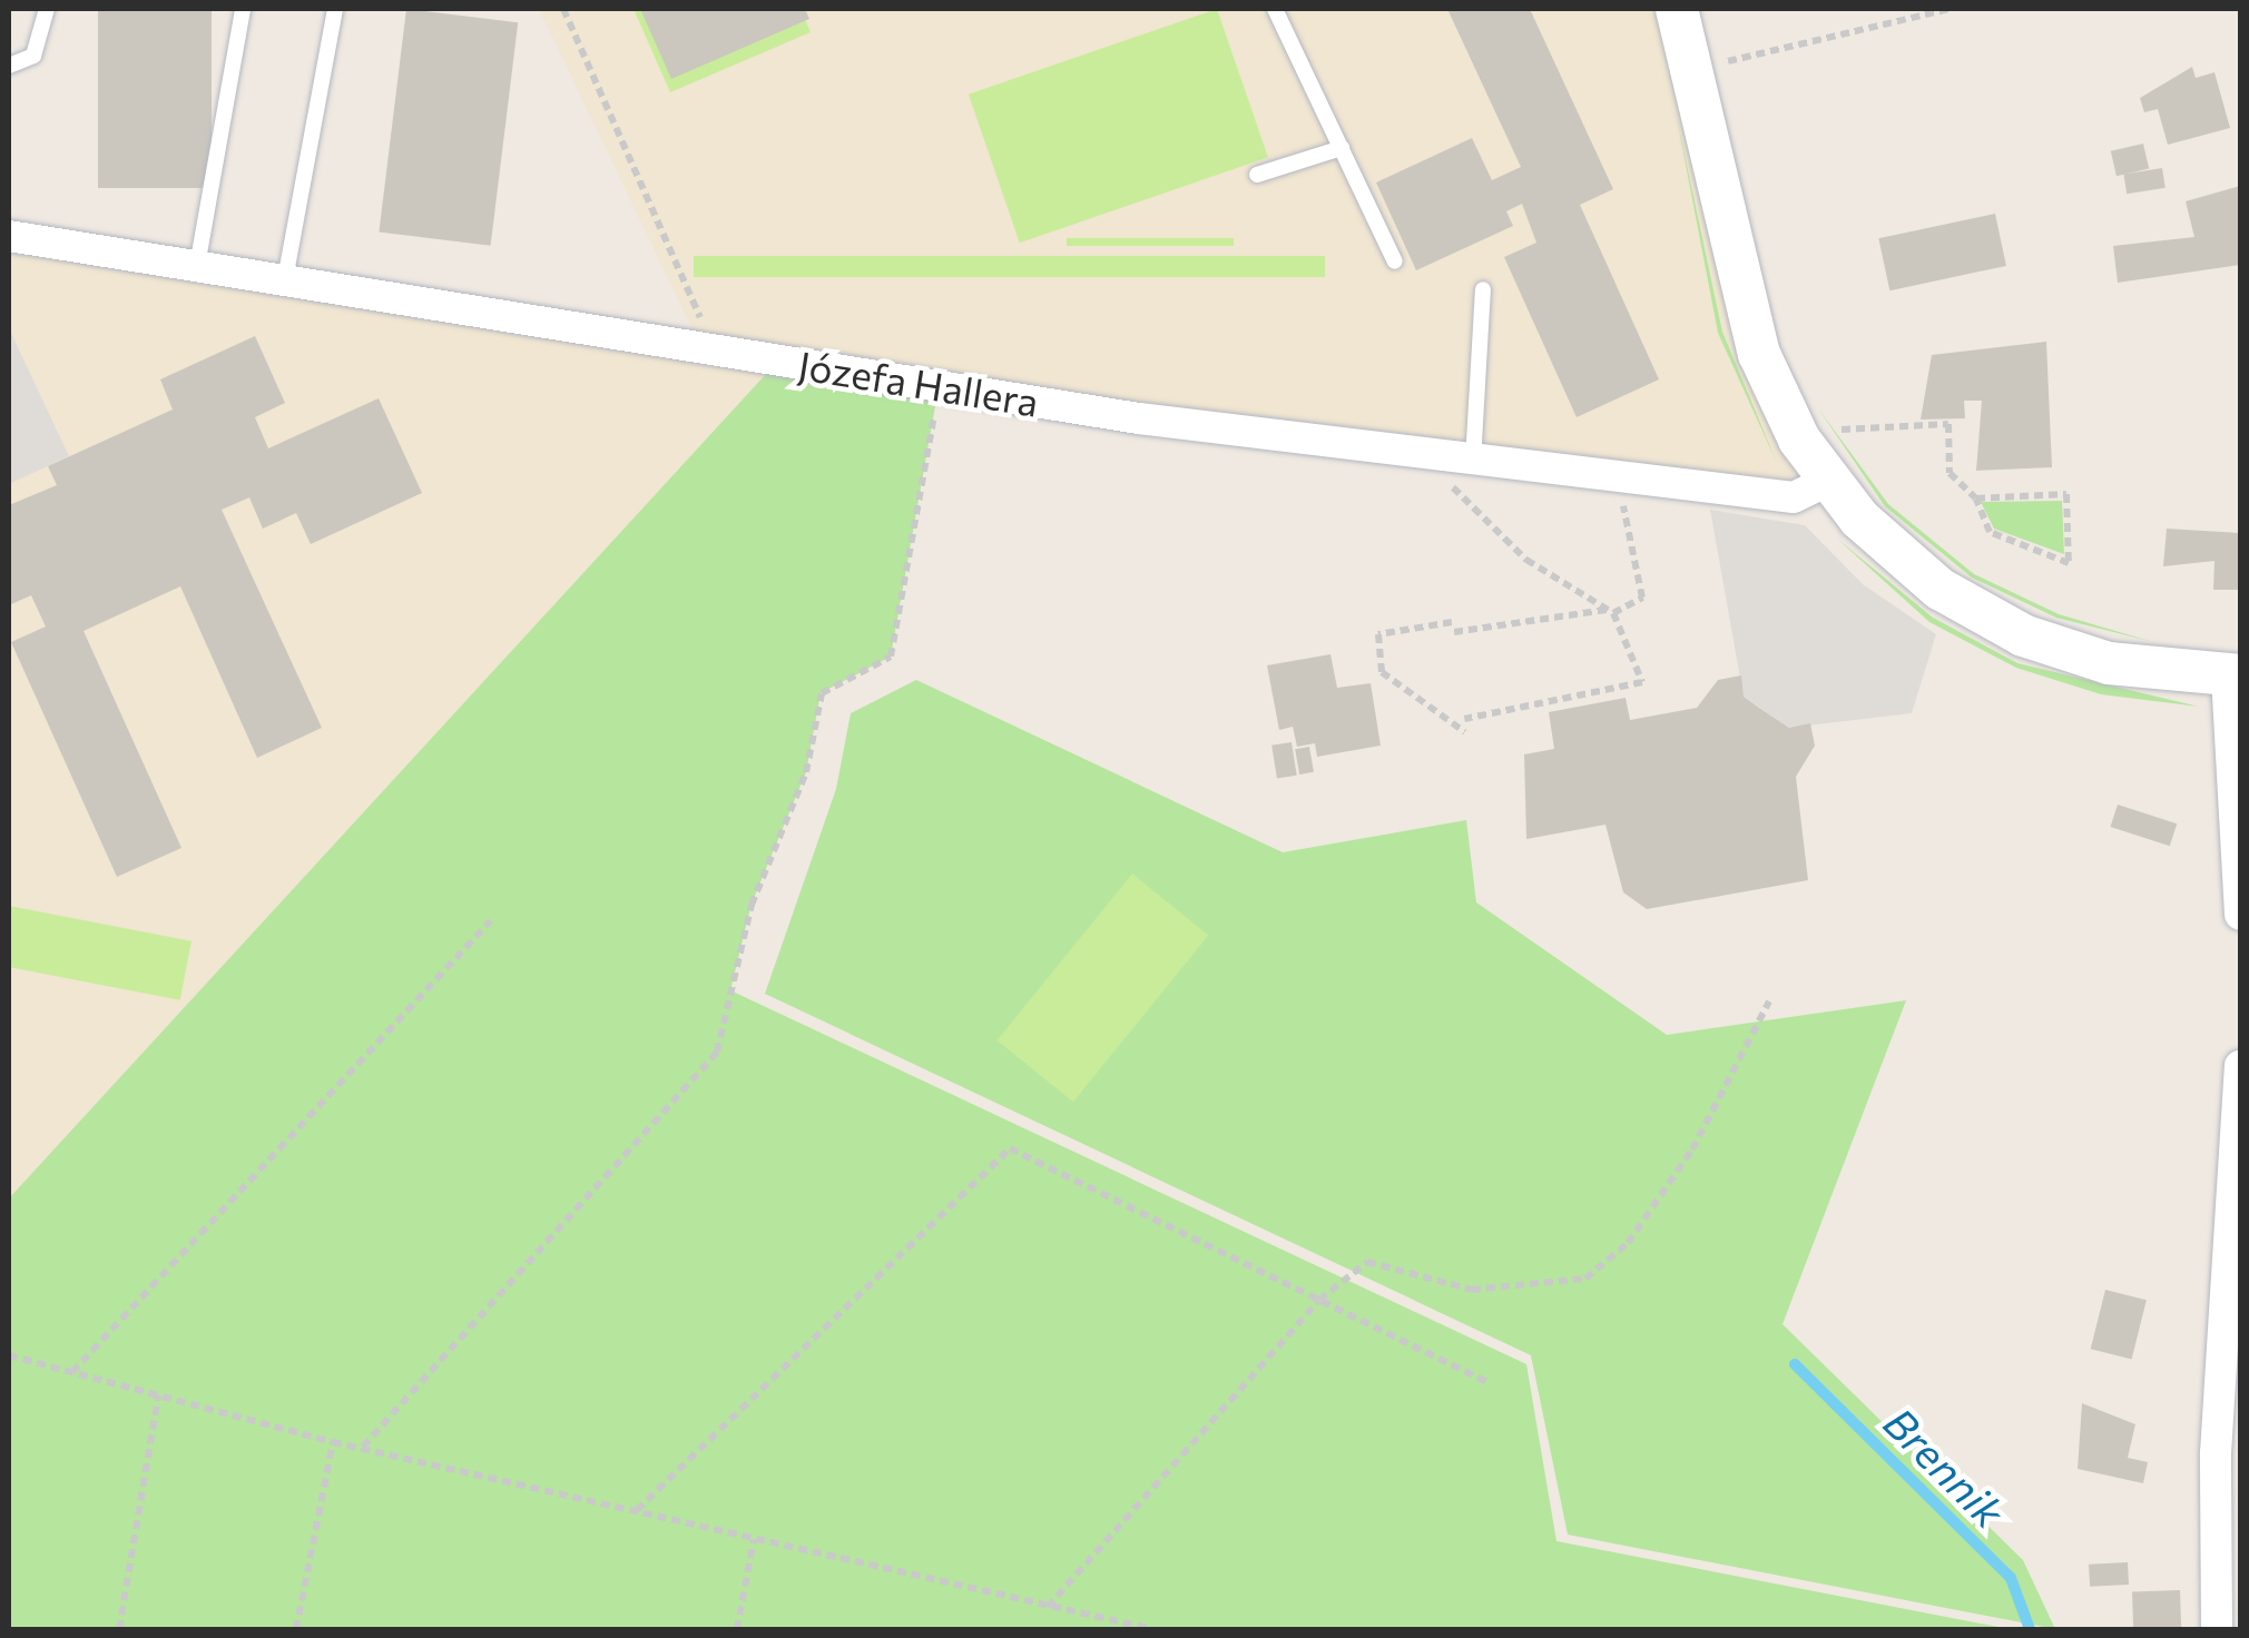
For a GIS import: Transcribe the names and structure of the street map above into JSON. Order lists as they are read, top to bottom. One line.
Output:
{"streets":{"street":["Józefa Hallera"]},"water":["Brennik"]}
